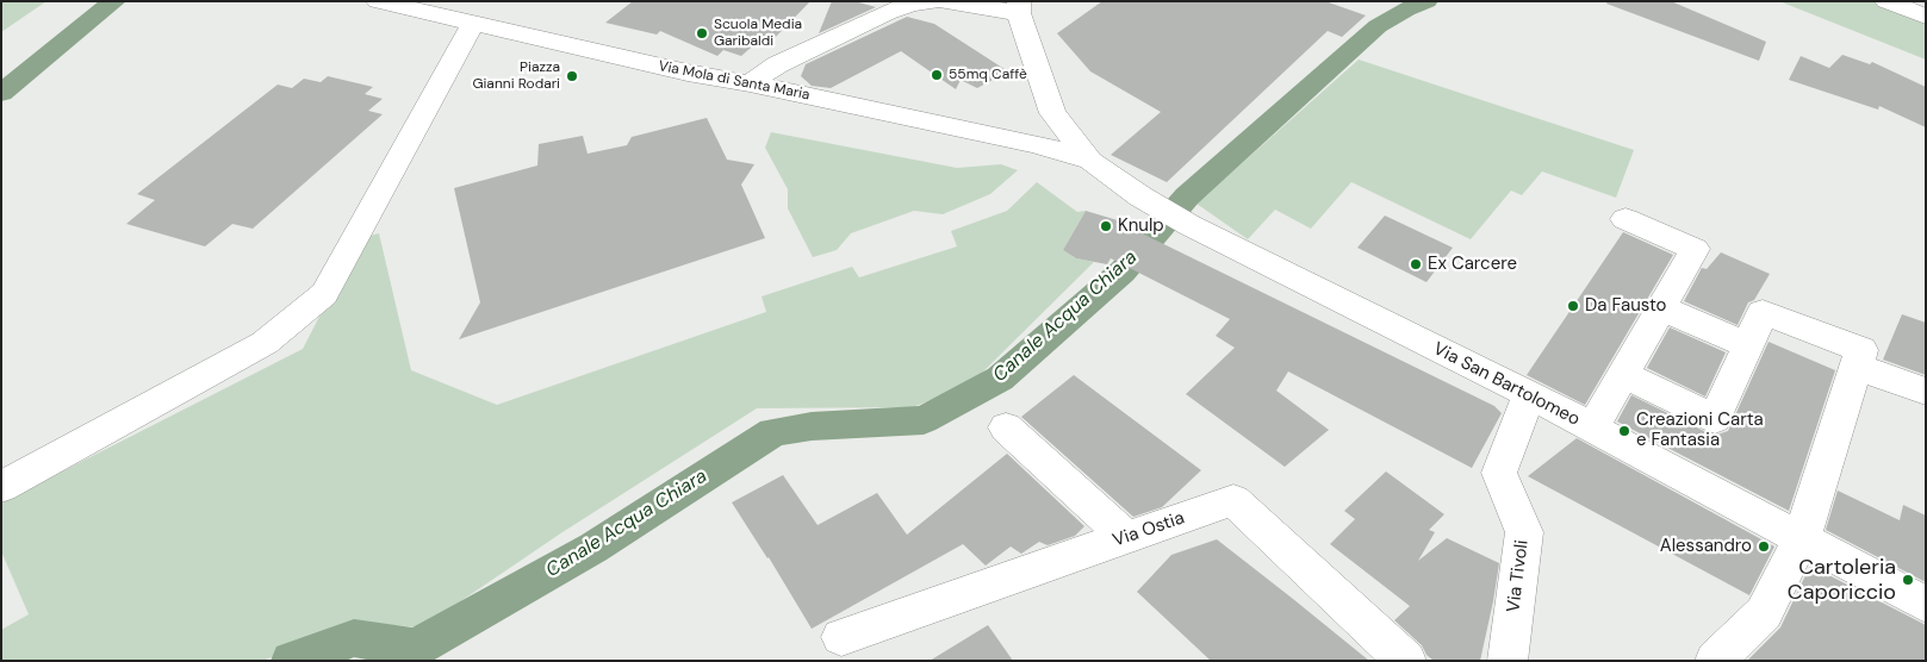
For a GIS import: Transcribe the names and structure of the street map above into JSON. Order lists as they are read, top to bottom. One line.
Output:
{"streets":{"street":["Via Mola di Santa Maria","Via San Bartolomeo","Via Ostia","Via Tivoli"]},"crossings":[["Via Mola di Santa Maria","Via San Bartolomeo"],["Via San Bartolomeo","Via Tivoli"]],"water":["Canale Acqua Chiara"],"places":["Scuola Media Garibaldi","55mq Caffè","Piazza Gianni Rodari","Knulp","Ex Carcere","Da Fausto","Creazioni Carta e Fantasia","Alessandro","Cartoleria Caporiccio"]}
